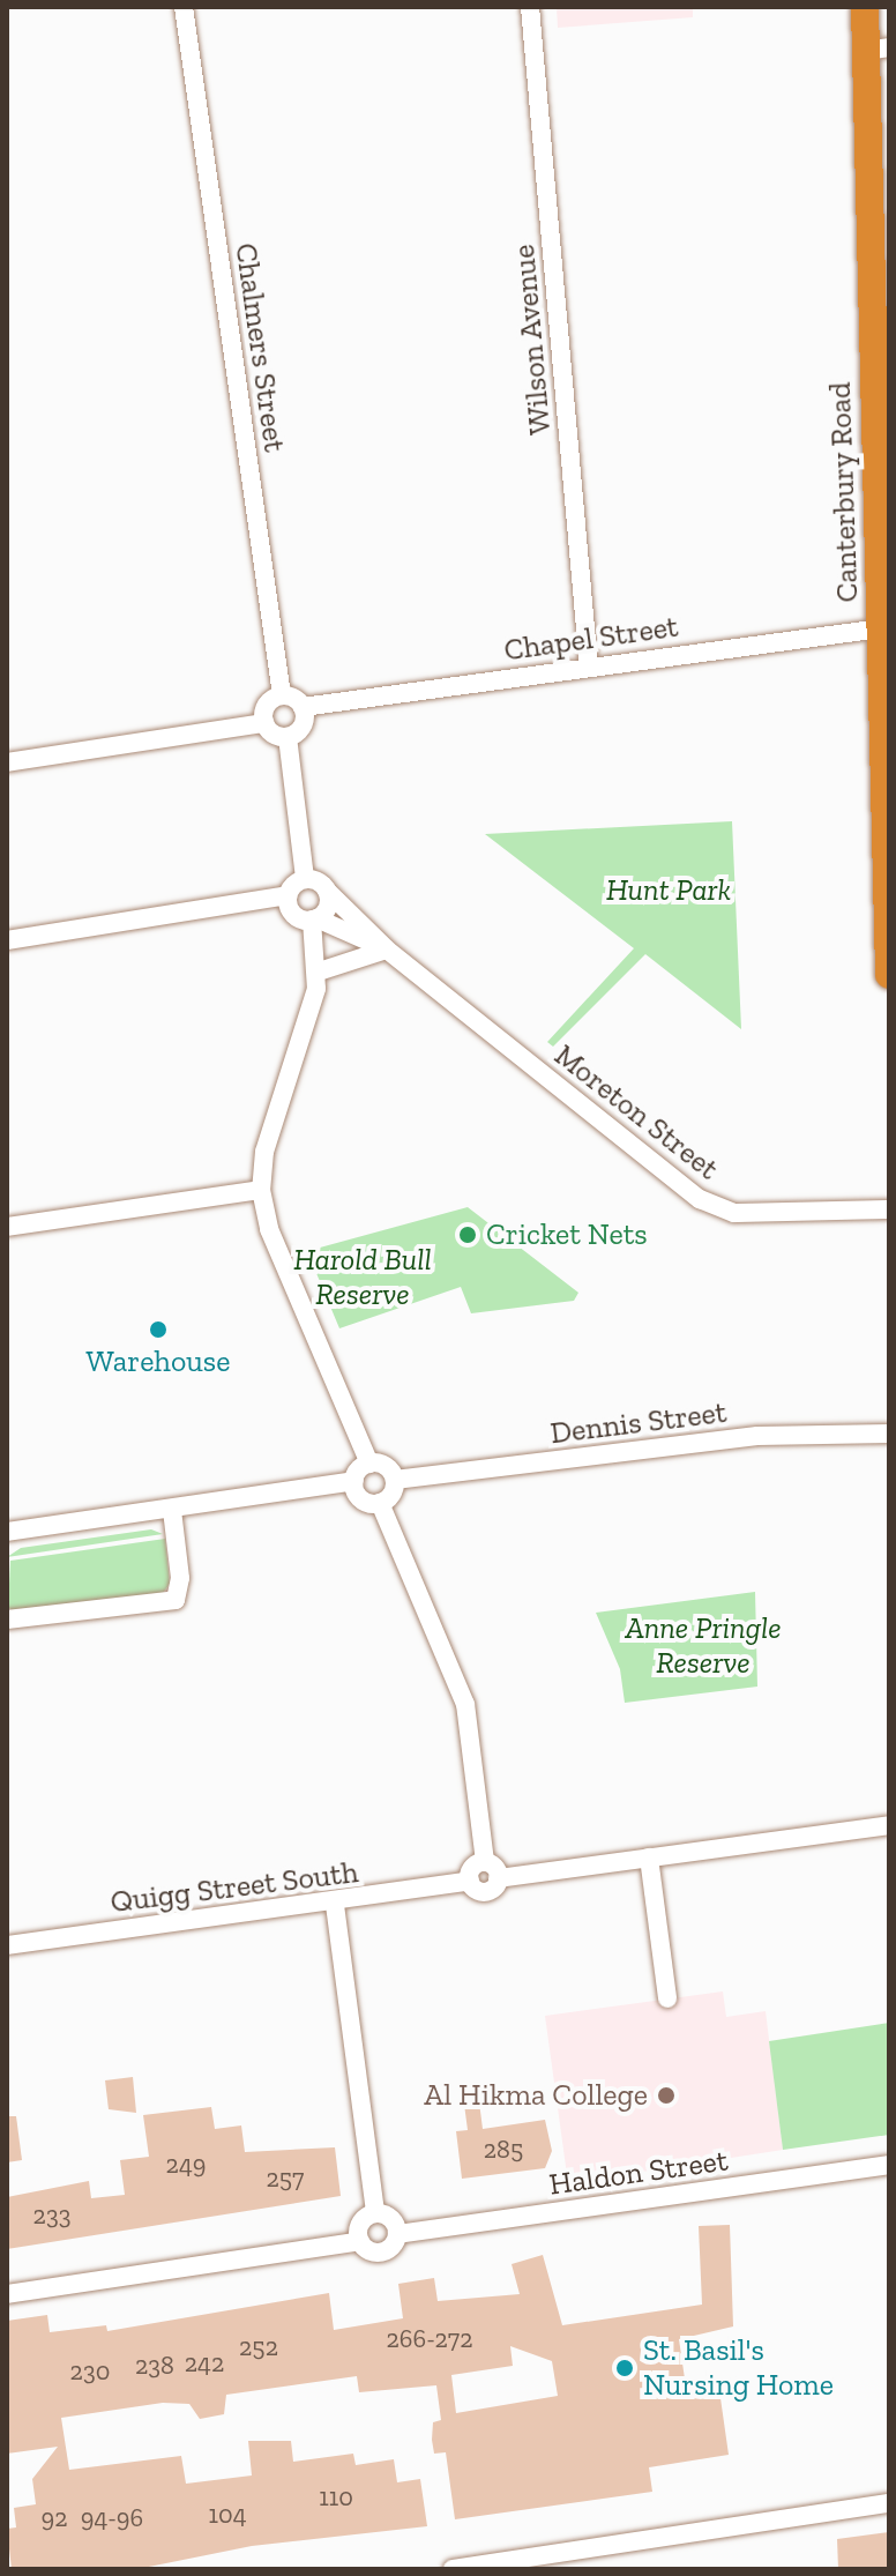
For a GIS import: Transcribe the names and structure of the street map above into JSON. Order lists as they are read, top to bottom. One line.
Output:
{"streets":{"highway":["Canterbury Road"],"street":["Wilson Avenue","Chalmers Street","Chapel Street","Moreton Street","Dennis Street","Quigg Street South","Haldon Street"]},"crossings":[["Wilson Avenue","Chapel Street"],["Chalmers Street","Chapel Street"],["Canterbury Road","Chapel Street"]],"parks":["Hunt Park","Harold Bull Reserve","Anne Pringle Reserve"],"places":["Cricket Nets","Warehouse","Al Hikma College","St. Basil's Nursing Home"],"house_numbers":["285","249","257","233","266-272","252","242","238","230","110","104","92","94-96"]}
